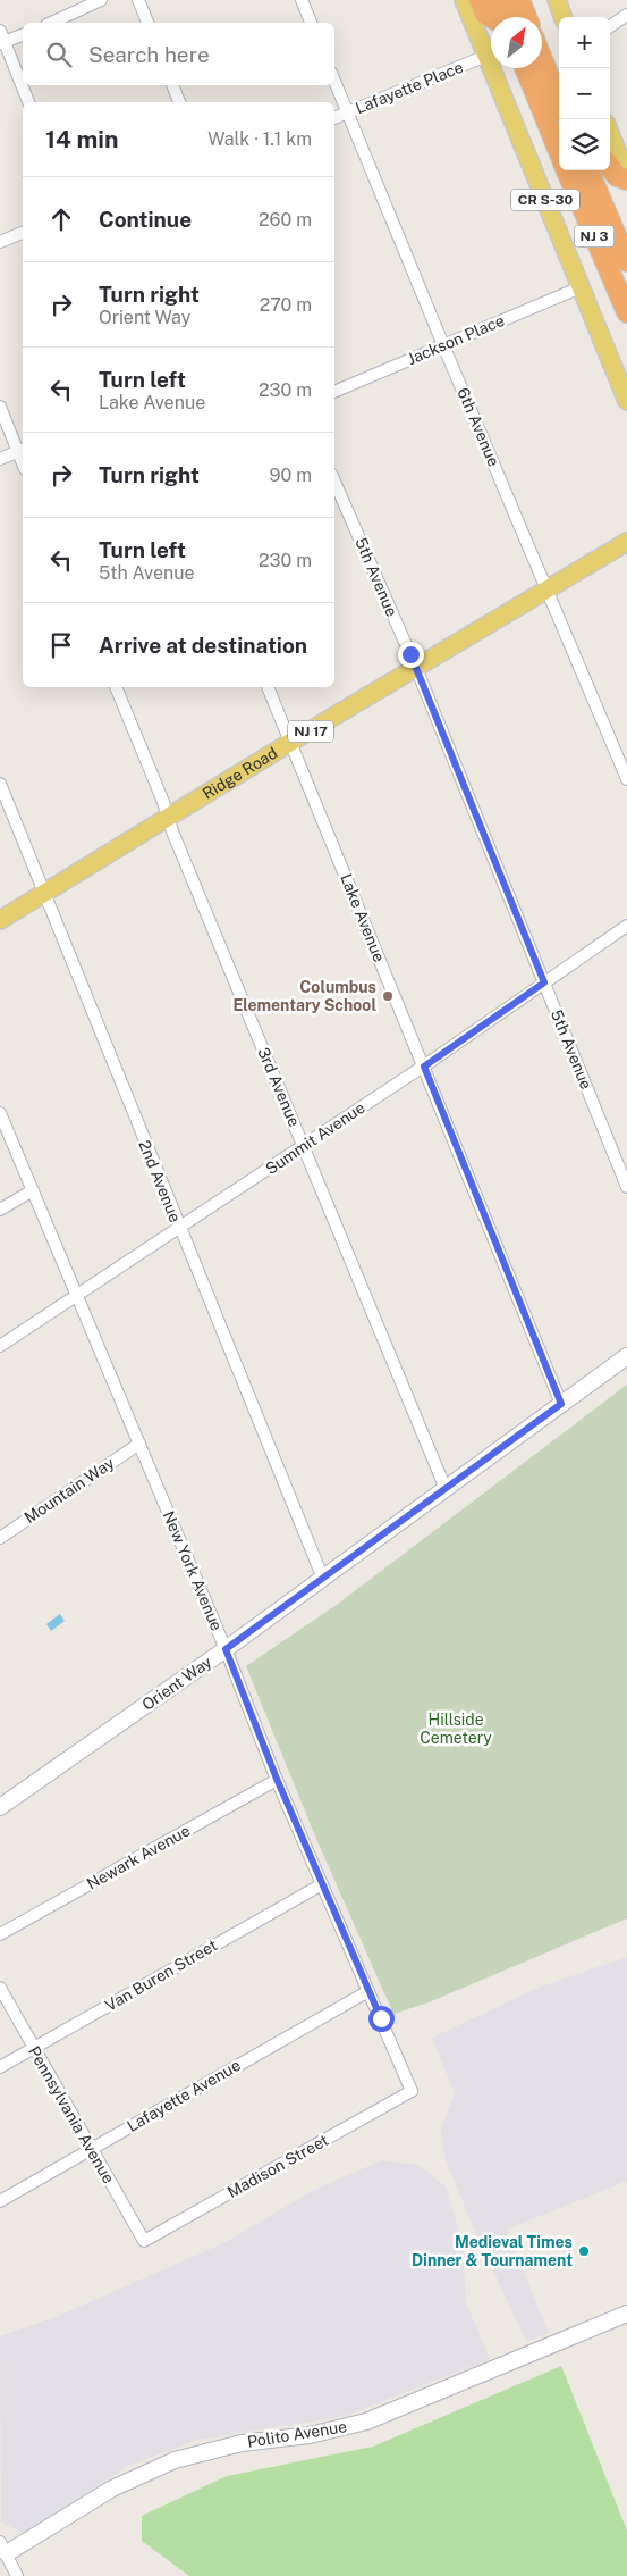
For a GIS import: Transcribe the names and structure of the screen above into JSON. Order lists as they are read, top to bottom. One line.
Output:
{"streets":{"highway":["NJ 3"],"main road":["CR S-30","NJ 17","Ridge Road"],"street":["Lafayette Place","Jackson Place","6th Avenue","5th Avenue","Lake Avenue","3rd Avenue","Summit Avenue","2nd Avenue","Mountain Way","New York Avenue","Orient Way","Newark Avenue","Van Buren Street","Lafayette Avenue","Pennsylvania Avenue","Madison Street","Polito Avenue"]},"crossings":[["Lafayette Place","CR S-30"],["Lafayette Place","6th Avenue"],["CR S-30","Jackson Place"],["Jackson Place","6th Avenue"],["6th Avenue","Ridge Road"],["5th Avenue","Ridge Road"],["5th Avenue","Summit Avenue"],["Ridge Road","Lake Avenue"],["Ridge Road","3rd Avenue"],["Ridge Road","2nd Avenue"],["Lake Avenue","Summit Avenue"],["Lake Avenue","Orient Way"],["3rd Avenue","Summit Avenue"],["3rd Avenue","Orient Way"],["Summit Avenue","2nd Avenue"],["Summit Avenue","New York Avenue"],["2nd Avenue","Orient Way"],["Mountain Way","New York Avenue"],["New York Avenue","Orient Way"],["New York Avenue","Newark Avenue"],["New York Avenue","Van Buren Street"],["New York Avenue","Lafayette Avenue"],["New York Avenue","Madison Street"],["Van Buren Street","Pennsylvania Avenue"],["Lafayette Avenue","Pennsylvania Avenue"],["Pennsylvania Avenue","Madison Street"]],"parks":["Hillside Cemetery"],"places":["Columbus Elementary School","Medieval Times Dinner & Tournament"],"north":"top right","page":{"map_buttons":["+","−"],"search":"Search here","heading":["14 min","Walk · 1.1 km"],"list":[["Continue","260 m"],["Turn right","Orient Way","270 m"],["Turn left","Lake Avenue","230 m"],["Turn right","90 m"],["Turn left","5th Avenue","230 m"],"Arrive at destination"]}}
